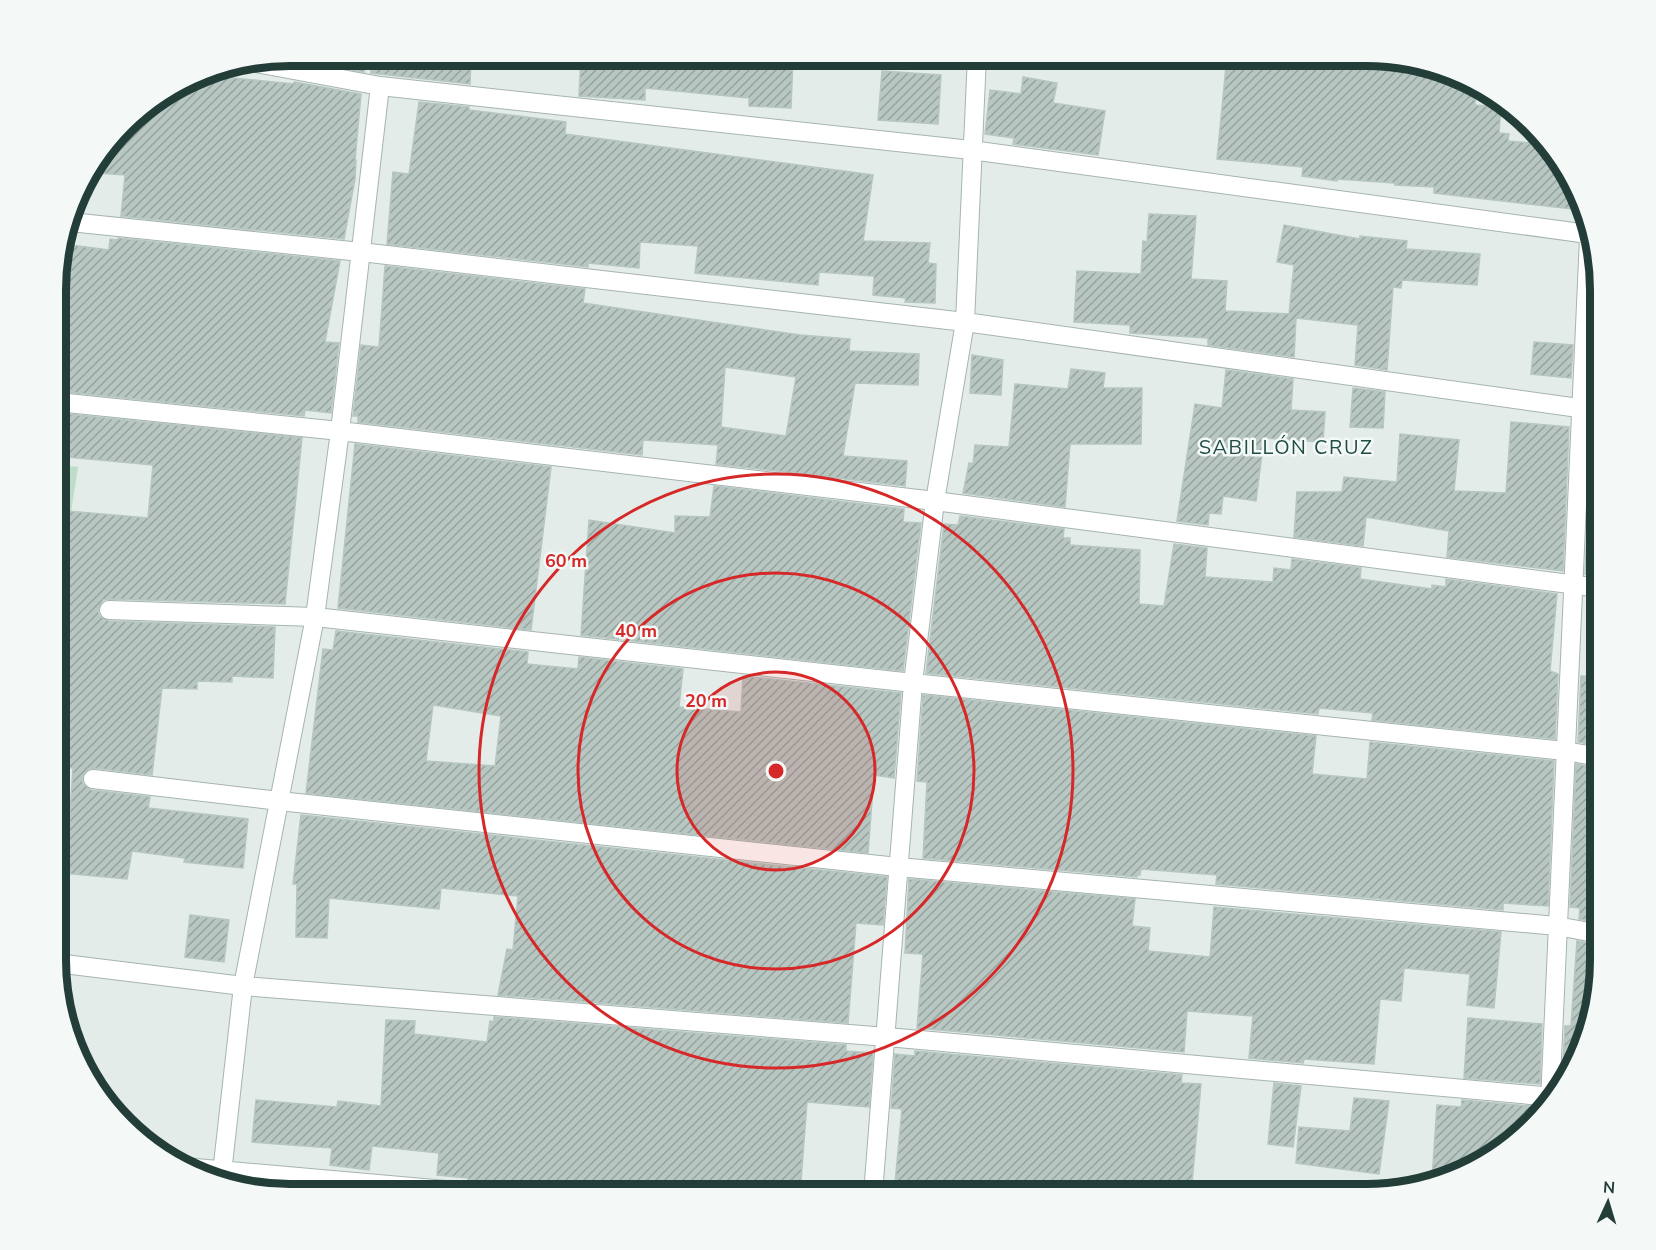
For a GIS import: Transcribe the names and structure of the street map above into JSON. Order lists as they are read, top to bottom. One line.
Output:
{"districts":["SABILLÓN CRUZ"],"north":"top","rings":["60 m","40 m","20 m"]}
